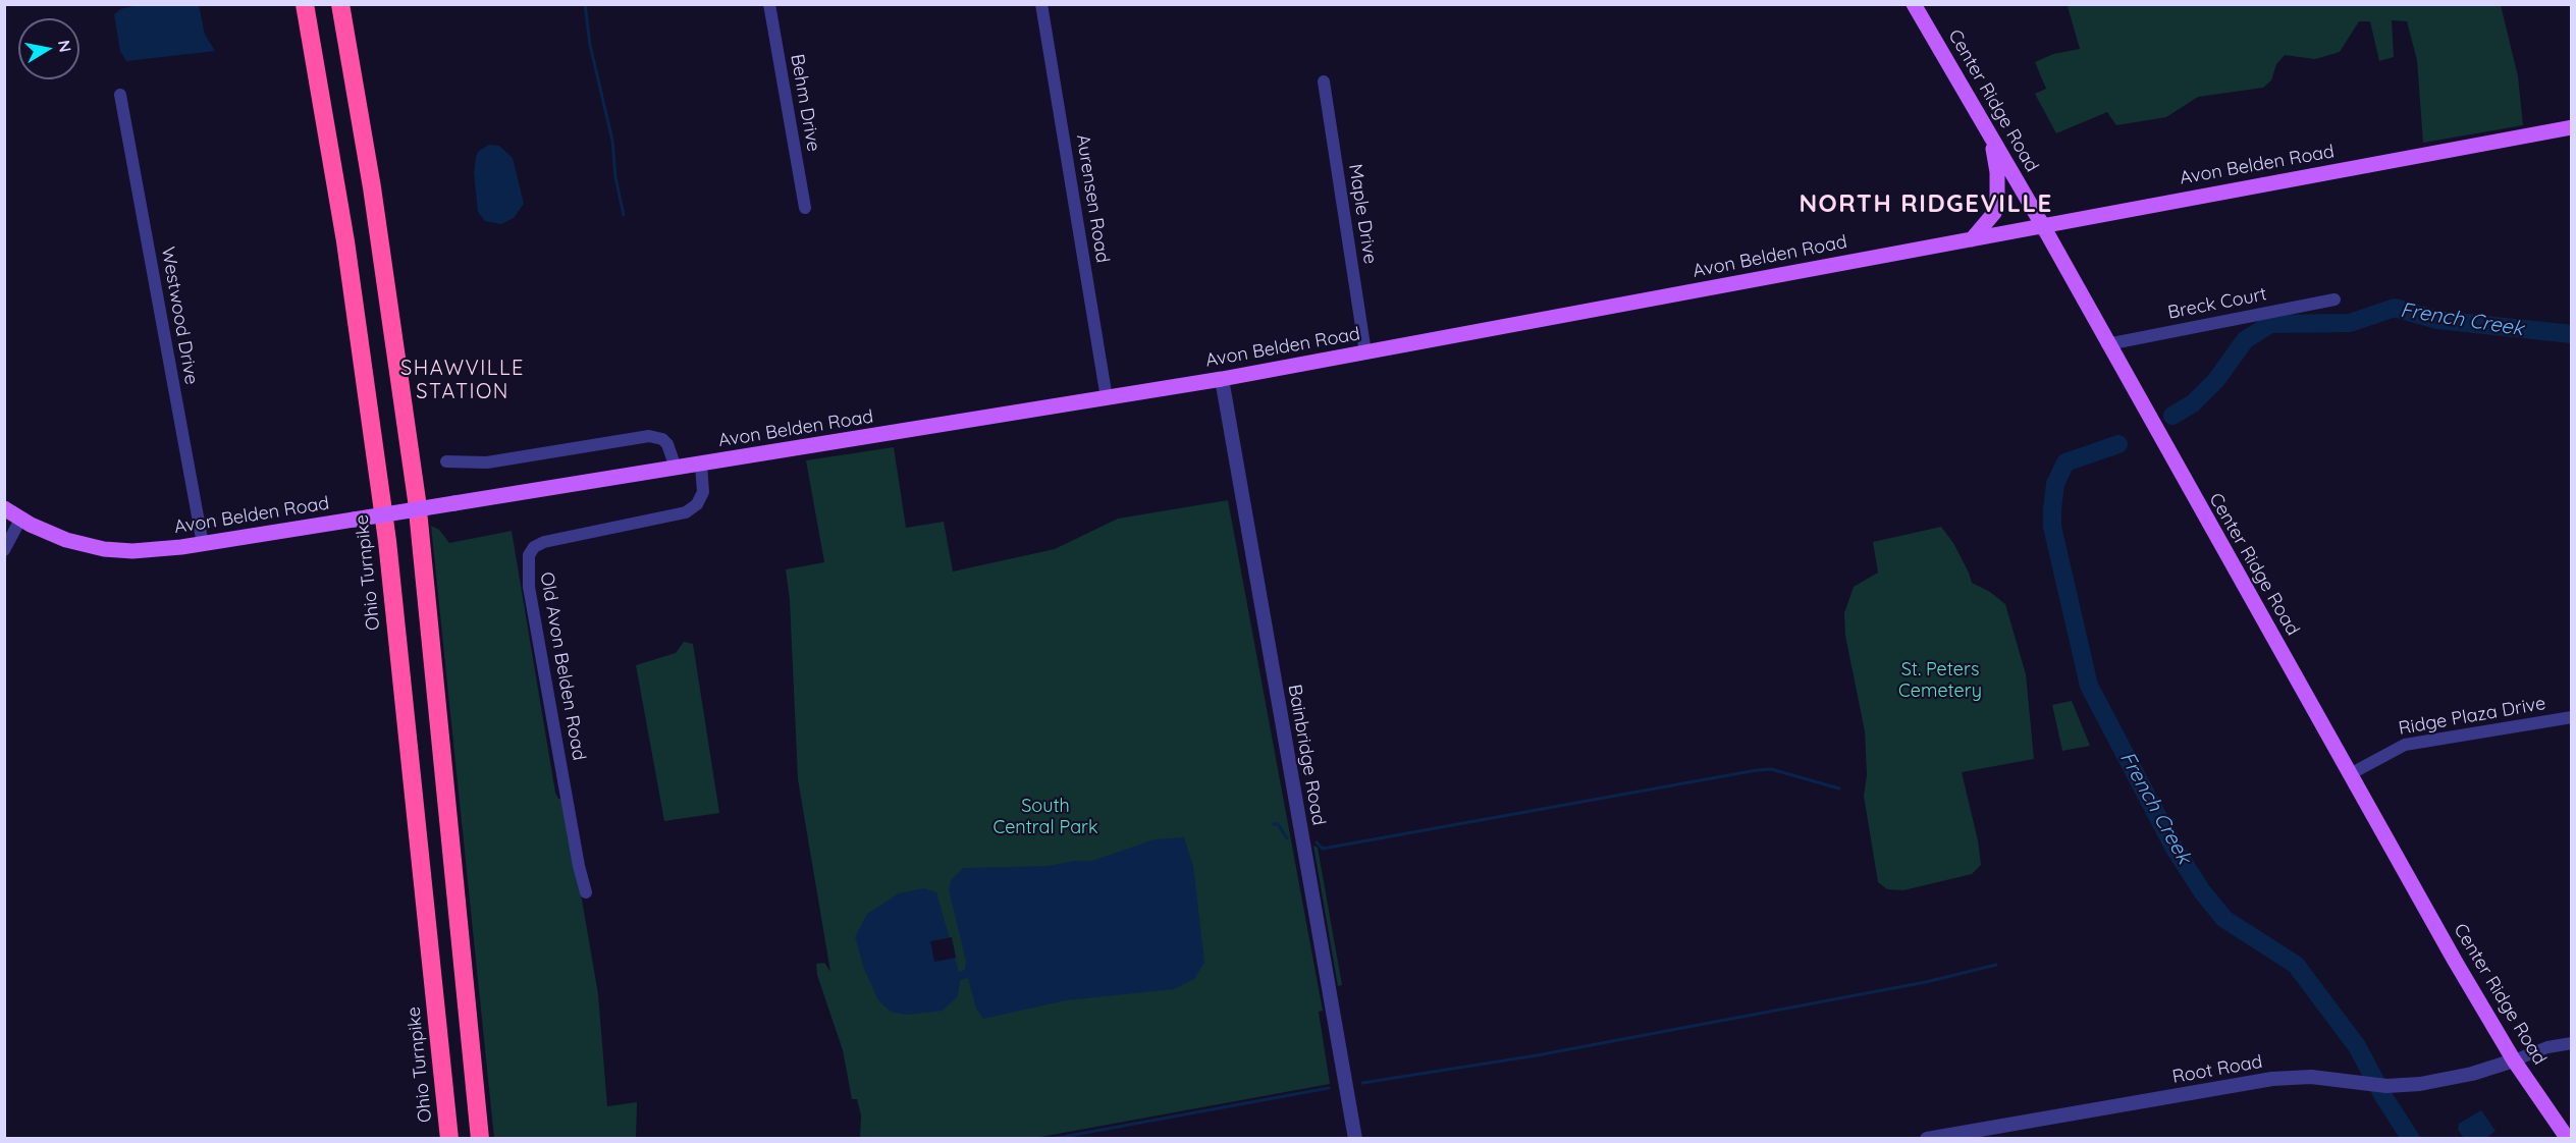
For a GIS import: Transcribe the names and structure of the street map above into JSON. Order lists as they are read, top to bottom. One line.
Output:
{"streets":{"highway":["Ohio Turnpike"],"main road":["Center Ridge Road","Avon Belden Road"],"street":["Behm Drive","Aurensen Road","Maple Drive","Breck Court","Westwood Drive","Old Avon Belden Road","Ridge Plaza Drive","Bainbridge Road","Root Road"]},"crossings":[["Center Ridge Road","Avon Belden Road"],["Center Ridge Road","Breck Court"],["Center Ridge Road","Ridge Plaza Drive"],["Center Ridge Road","Root Road"],["Avon Belden Road","Aurensen Road"],["Avon Belden Road","Maple Drive"],["Avon Belden Road","Westwood Drive"],["Avon Belden Road","Old Avon Belden Road"],["Avon Belden Road","Bainbridge Road"]],"districts":["NORTH RIDGEVILLE","SHAWVILLE STATION"],"water":["French Creek"],"parks":["St. Peters Cemetery","South Central Park"],"north":"right"}
